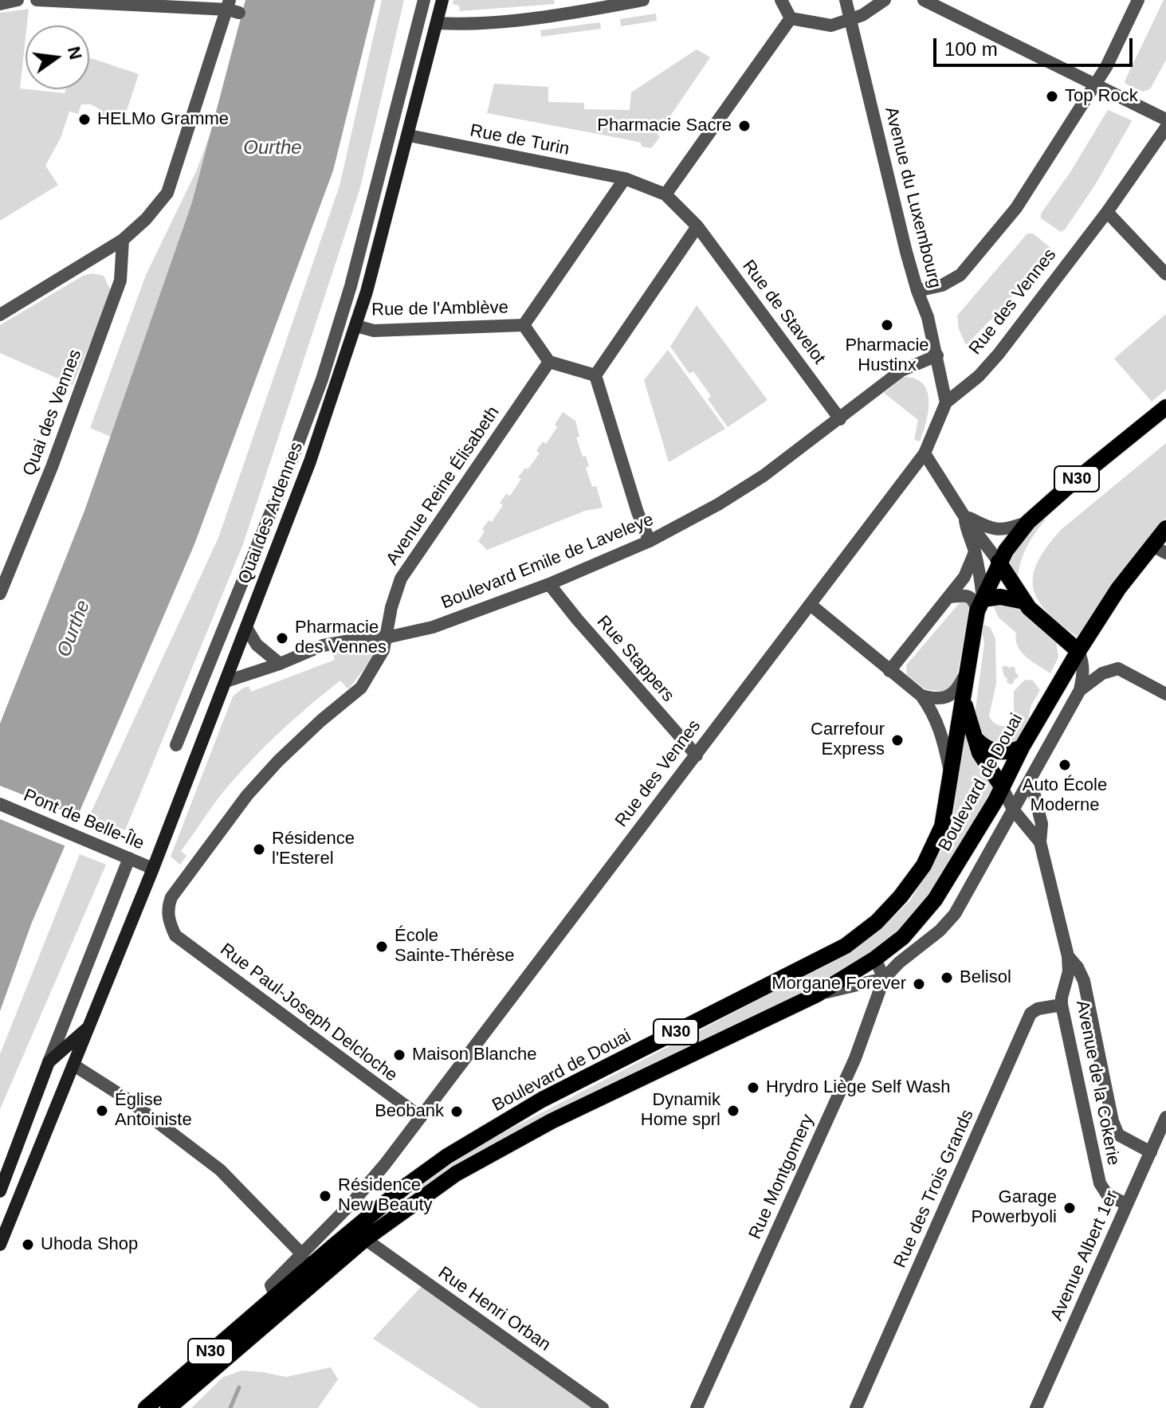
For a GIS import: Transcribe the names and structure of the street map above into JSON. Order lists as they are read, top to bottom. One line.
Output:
{"streets":{"main road":["Rue des Vennes","N30","Quai des Ardennes","Boulevard de Douai"],"street":["Rue de Turin","Avenue du Luxembourg","Rue de l'Amblève","Rue de Stavelot","Quai des Vennes","Avenue Reine Élisabeth","Boulevard Emile de Laveleye","Rue Stappers","Pont de Belle-Île","Rue Paul-Joseph Delcloche","Avenue de la Cokerie","Rue Montgomery","Rue des Trois Grands","Avenue Albert 1er","Rue Henri Orban"]},"crossings":[["Rue de Turin","Quai des Ardennes"],["Avenue du Luxembourg","Rue des Vennes"],["Avenue du Luxembourg","Boulevard Emile de Laveleye"],["Rue des Vennes","Rue Stappers"],["Rue des Vennes","Boulevard de Douai"],["Rue des Vennes","Rue Paul-Joseph Delcloche"],["Rue de l'Amblève","Quai des Ardennes"],["Rue de Stavelot","Boulevard Emile de Laveleye"],["N30","Boulevard de Douai"],["N30","Rue Henri Orban"],["Avenue Reine Élisabeth","Boulevard Emile de Laveleye"],["Avenue Reine Élisabeth","Rue Paul-Joseph Delcloche"],["Quai des Ardennes","Boulevard Emile de Laveleye"],["Quai des Ardennes","Pont de Belle-Île"],["Boulevard Emile de Laveleye","Rue Stappers"],["Boulevard Emile de Laveleye","Rue Paul-Joseph Delcloche"],["Boulevard de Douai","Avenue de la Cokerie"],["Boulevard de Douai","Rue Montgomery"],["Boulevard de Douai","Rue Henri Orban"],["Avenue de la Cokerie","Rue des Trois Grands"],["Avenue de la Cokerie","Avenue Albert 1er"]],"water":["Ourthe"],"places":["Top Rock","HELMo Gramme","Pharmacie Sacre","Pharmacie Hustinx","Pharmacie des Vennes","Carrefour Express","Auto École Moderne","Résidence l'Esterel","École Sainte-Thérèse","Belisol","Morgane Forever","Maison Blanche","Hrydro Liège Self Wash","Église Antoiniste","Dynamik Home sprl","Beobank","Résidence New Beauty","Garage Powerbyoli","Uhoda Shop"],"scale_bar":"100 m","north":"right"}
